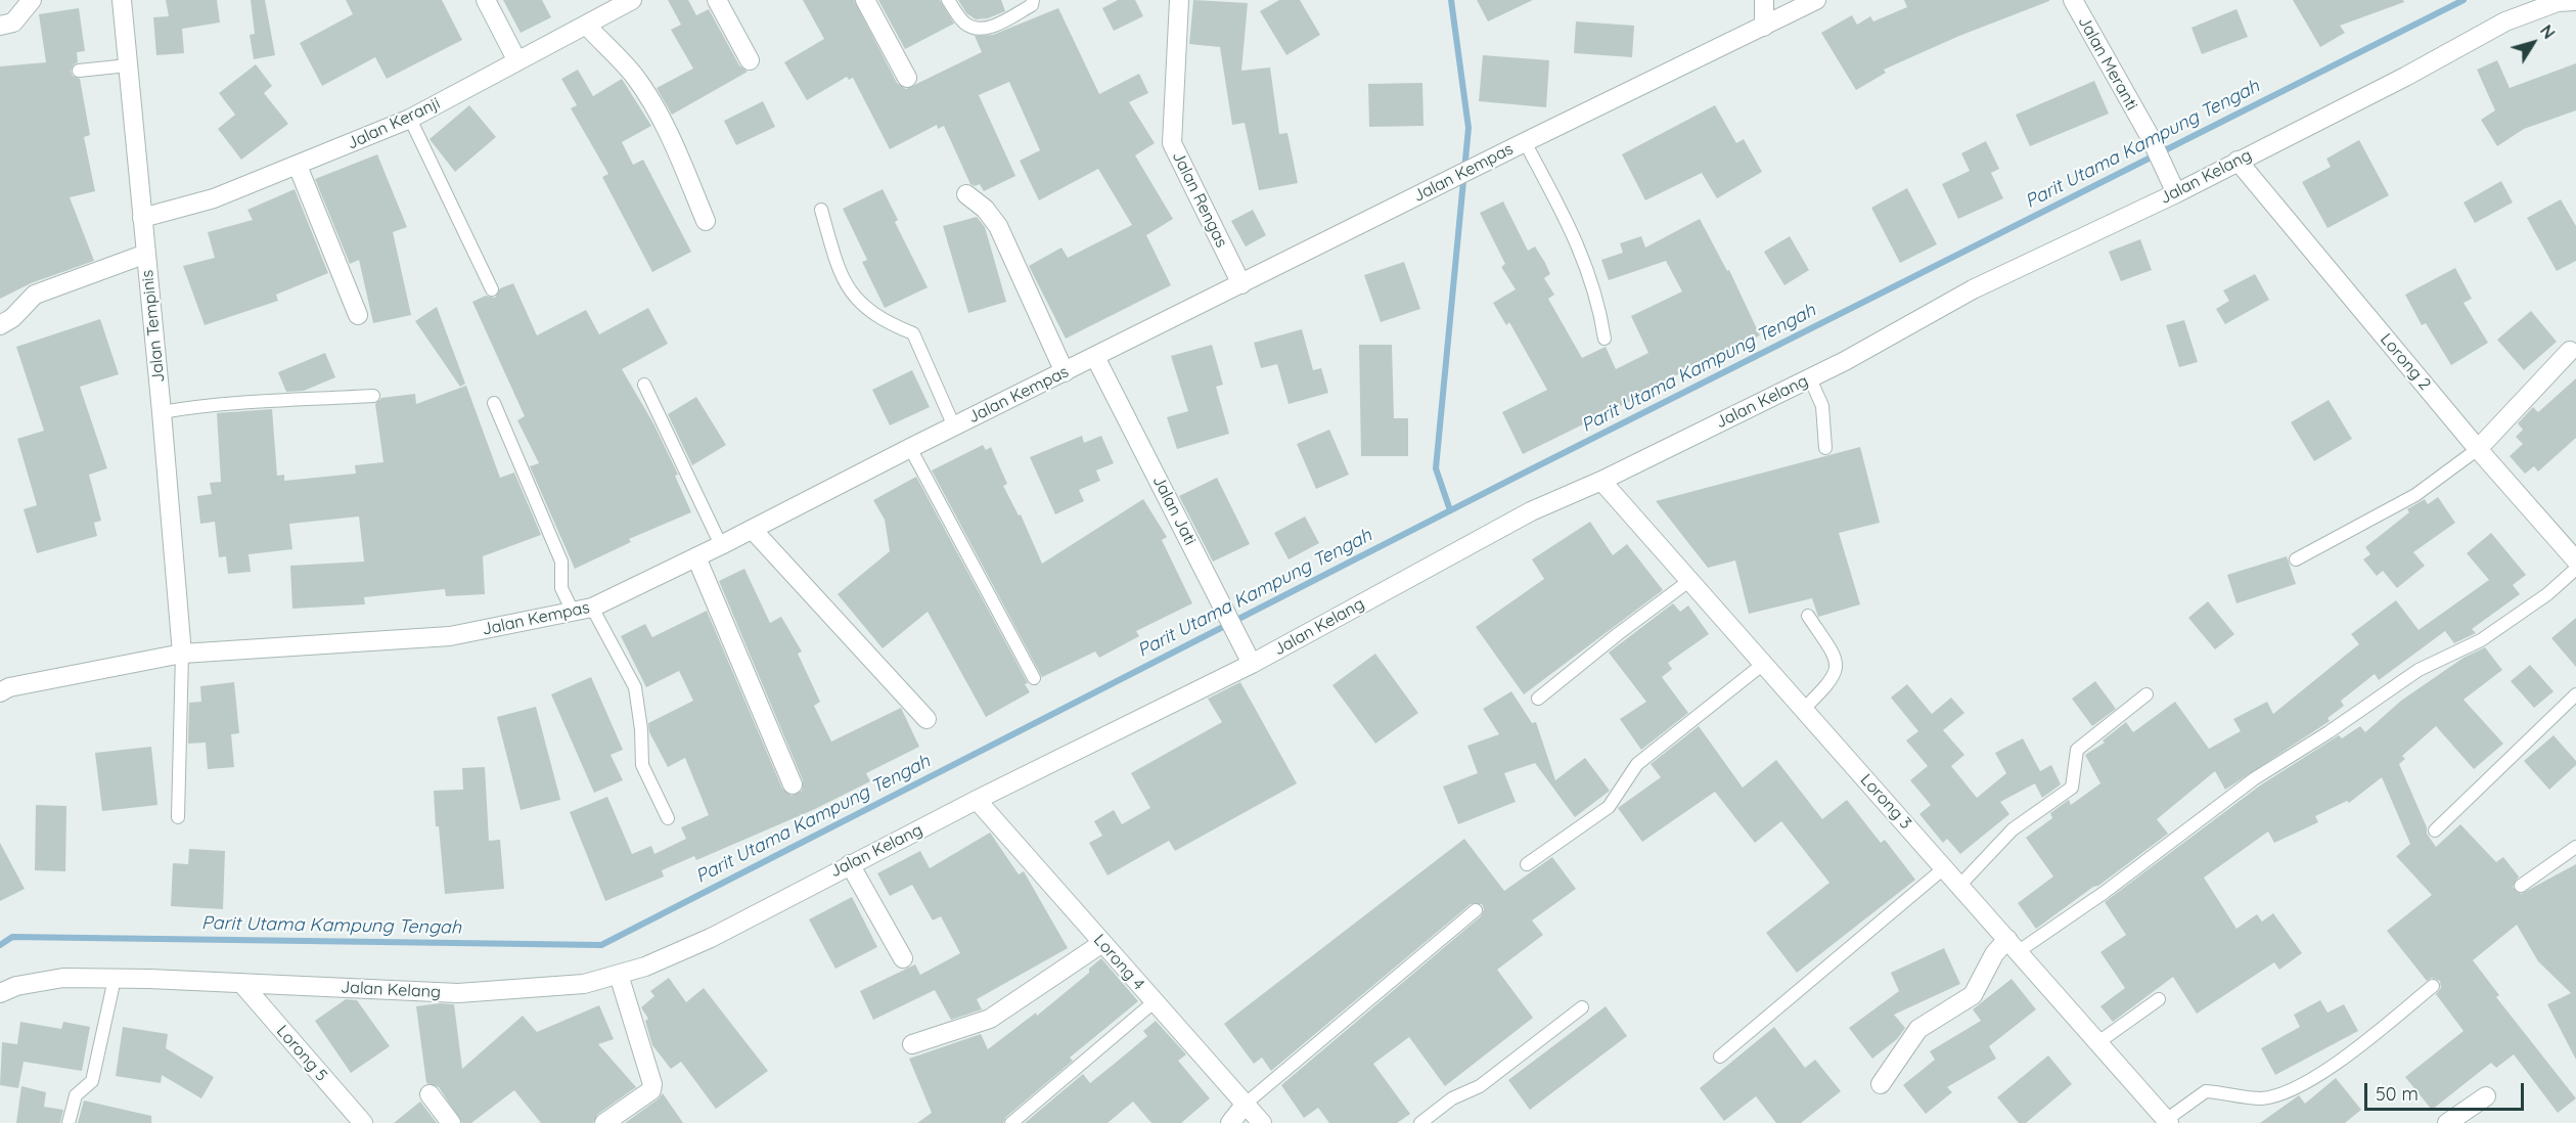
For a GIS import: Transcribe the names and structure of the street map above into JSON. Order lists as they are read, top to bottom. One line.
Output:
{"streets":{"street":["Jalan Meranti","Jalan Keranji","Jalan Kempas","Jalan Kelang","Jalan Rengas","Jalan Tempinis","Lorong 2","Jalan Jati","Lorong 3","Lorong 4","Lorong 5"]},"crossings":[["Jalan Meranti","Jalan Kelang"],["Jalan Keranji","Jalan Tempinis"],["Jalan Kempas","Jalan Rengas"],["Jalan Kempas","Jalan Tempinis"],["Jalan Kempas","Jalan Jati"],["Jalan Kelang","Lorong 2"],["Jalan Kelang","Jalan Jati"],["Jalan Kelang","Lorong 3"],["Jalan Kelang","Lorong 4"],["Jalan Kelang","Lorong 5"]],"water":["Parit Utama Kampung Tengah"],"scale_bar":"50 m","north":"top right"}
